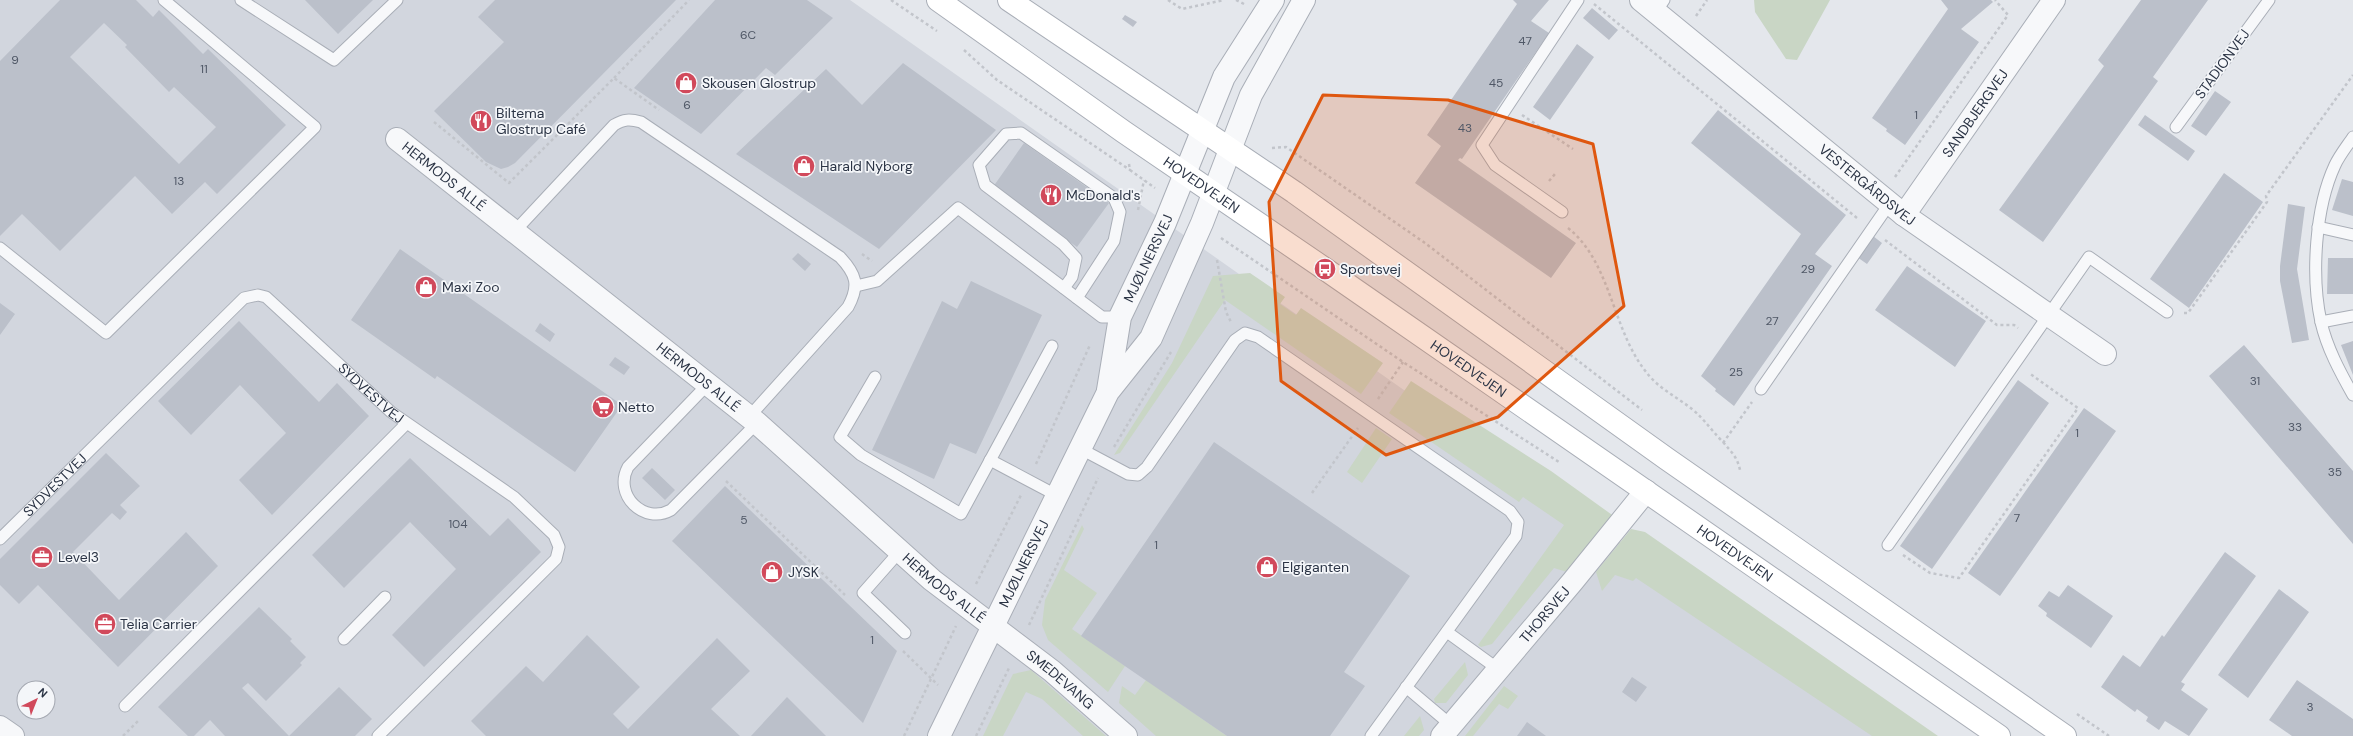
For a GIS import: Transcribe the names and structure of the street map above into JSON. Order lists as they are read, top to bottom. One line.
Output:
{"streets":{"main road":["HOVEDVEJEN"],"street":["SANDBJERGVEJ","HERMODS ALLÉ","VESTERGÅRDSVEJ","MJØLNERSVEJ","THORSVEJ","SMEDEVANG"],"lane":["STADIONVEJ","SYDVESTVEJ"]},"crossings":[["SANDBJERGVEJ","VESTERGÅRDSVEJ"],["HERMODS ALLÉ","MJØLNERSVEJ"],["HERMODS ALLÉ","SMEDEVANG"],["HOVEDVEJEN","MJØLNERSVEJ"],["HOVEDVEJEN","THORSVEJ"],["MJØLNERSVEJ","SMEDEVANG"]],"places":{"shop":["Skousen Glostrup","Harald Nyborg","Maxi Zoo","Elgiganten","JYSK"],"restaurant":["Biltema Glostrup Café","McDonald's"],"bus stop":["Sportsvej"],"supermarket":["Netto"],"office":["Level3","Telia Carrier"]},"house_numbers":["6C","47","9","11","45","6","1","43","13","29","27","25","31","33","1","35","7","5","104","1","1","3"],"north":"top right"}
